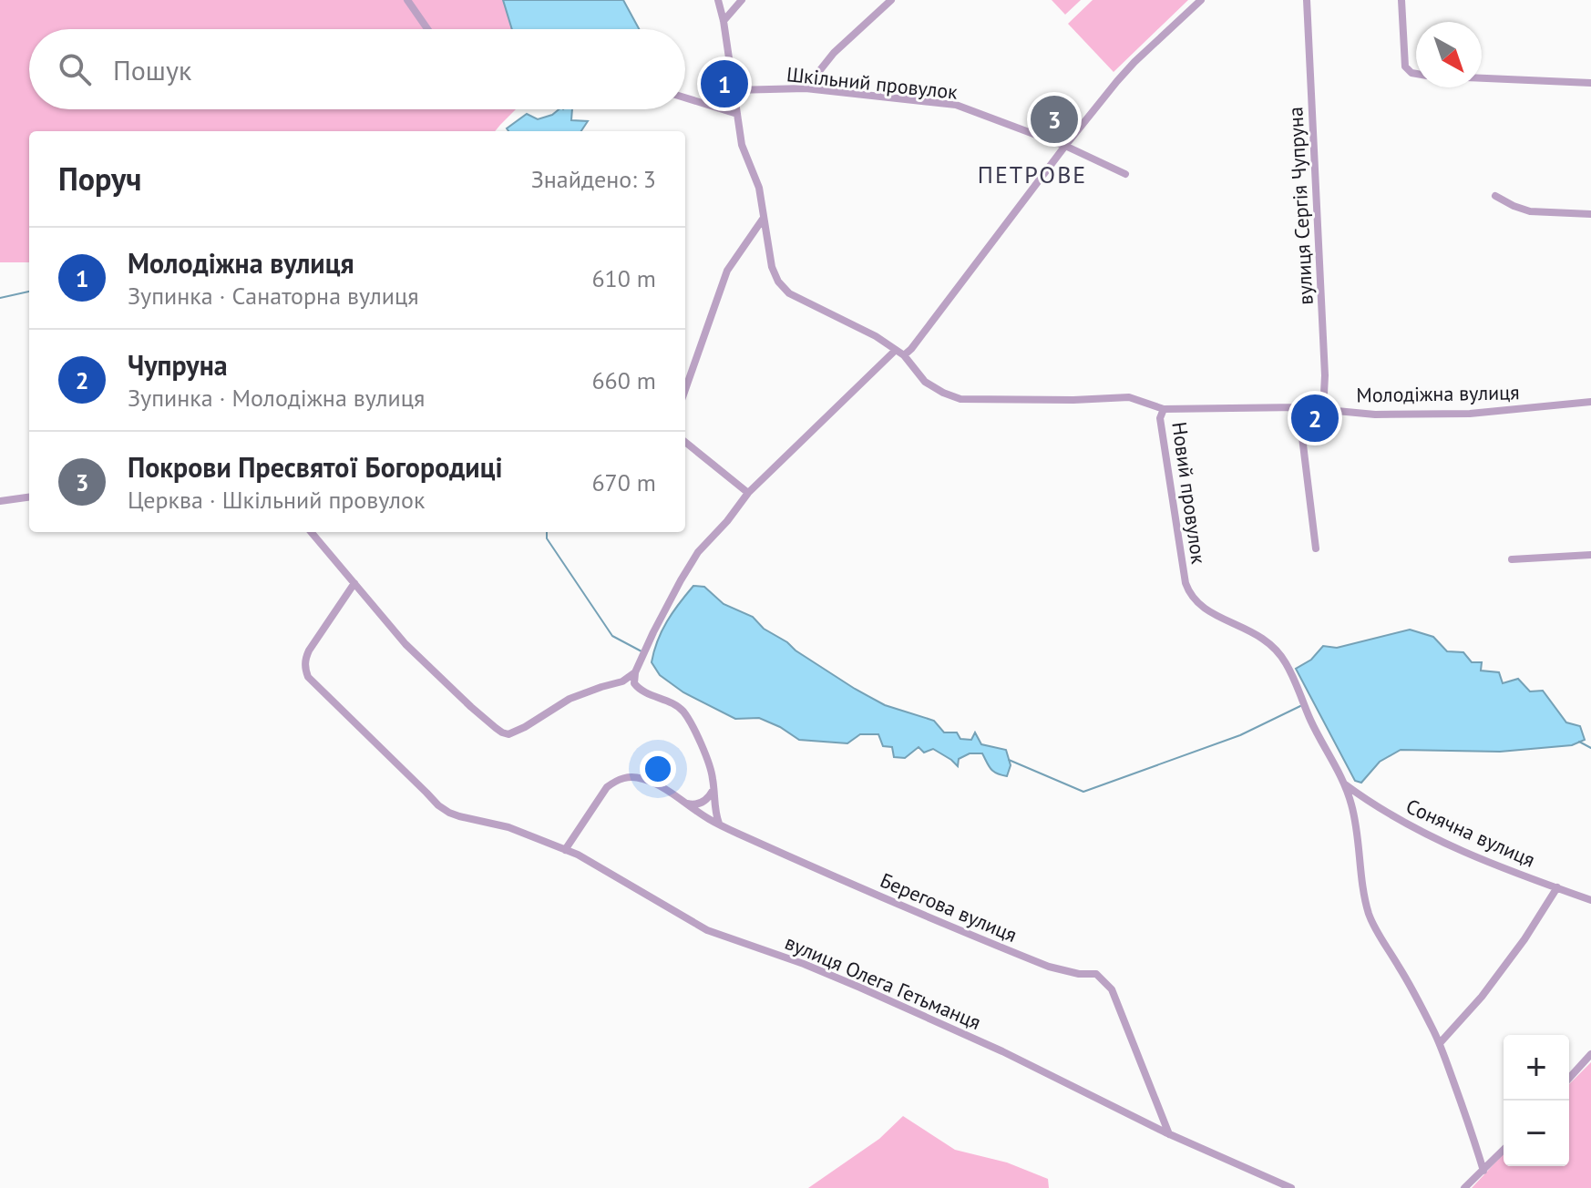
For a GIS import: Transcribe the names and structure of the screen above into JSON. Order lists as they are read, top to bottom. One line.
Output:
{"streets":{"street":["Шкільний провулок","вулиця Сергія Чупруна","Молодіжна вулиця","Новий провулок","Сонячна вулиця","Берегова вулиця","вулиця Олега Гетьманця"]},"crossings":[["Шкільний провулок","Молодіжна вулиця"],["вулиця Сергія Чупруна","Молодіжна вулиця"],["Молодіжна вулиця","Новий провулок"],["Новий провулок","Сонячна вулиця"],["Берегова вулиця","вулиця Олега Гетьманця"]],"districts":["ПЕТРОВЕ"],"north":"bottom right","page":{"search":"Пошук","pins":["1","3","2"],"heading":["Поруч","Знайдено: 3"],"list":[{"mark":"1","name":"Молодіжна вулиця","note":"Зупинка · Санаторна вулиця","value":"610 m"},{"mark":"2","name":"Чупруна","note":"Зупинка · Молодіжна вулиця","value":"660 m"},{"mark":"3","name":"Покрови Пресвятої Богородиці","note":"Церква · Шкільний провулок","value":"670 m"}],"map_buttons":["+","−"]}}
